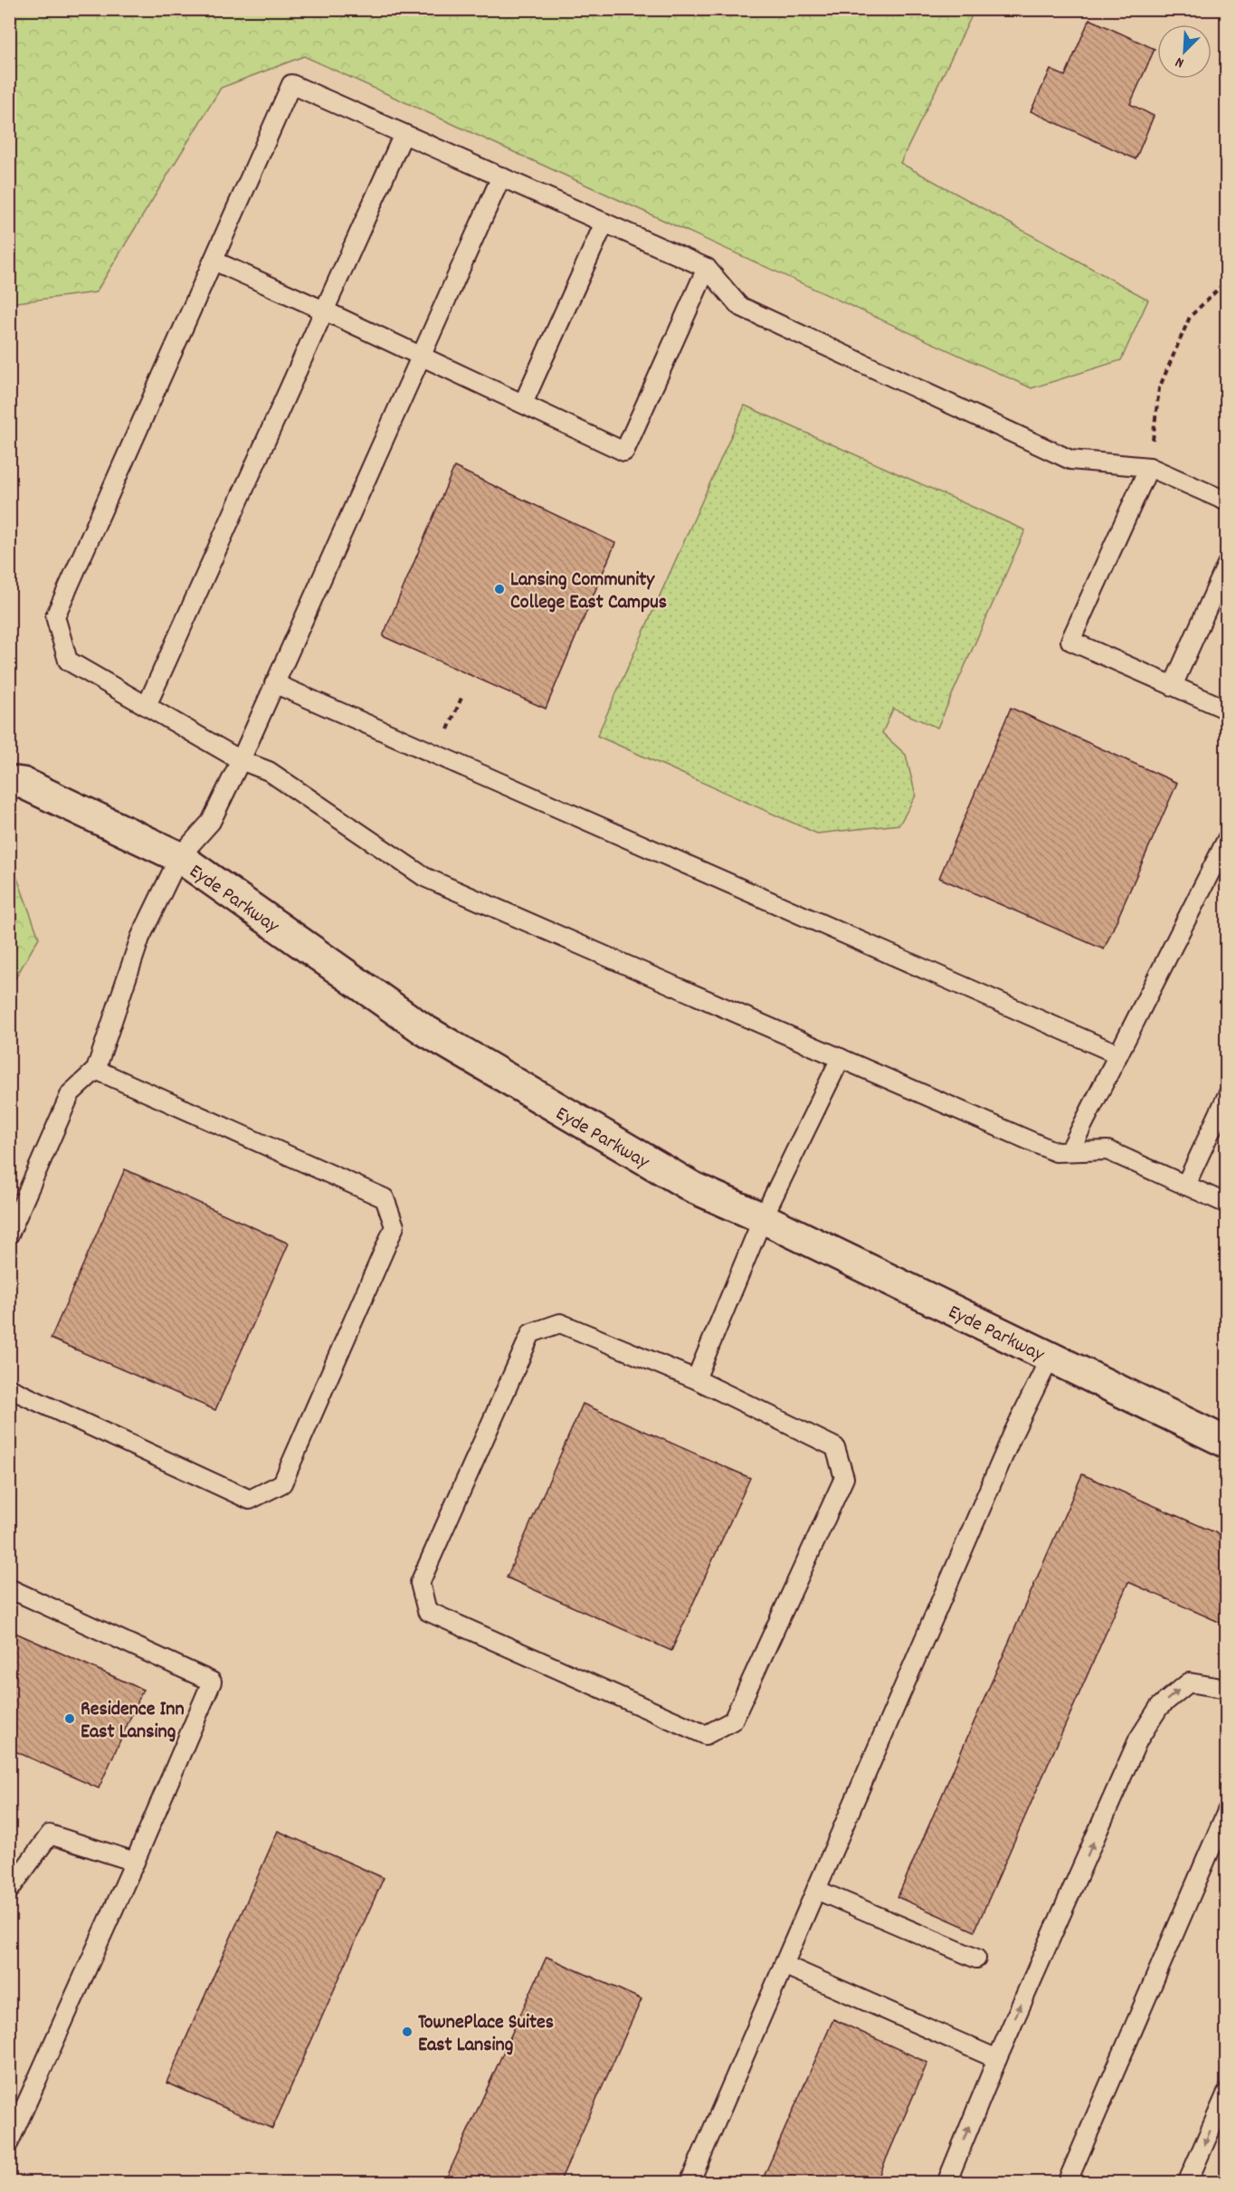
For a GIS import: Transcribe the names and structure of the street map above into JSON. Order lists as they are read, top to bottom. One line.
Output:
{"streets":{"street":["Eyde Parkway"]},"places":["Lansing Community College East Campus","Residence Inn East Lansing","TownePlace Suites East Lansing"],"north":"bottom left"}
